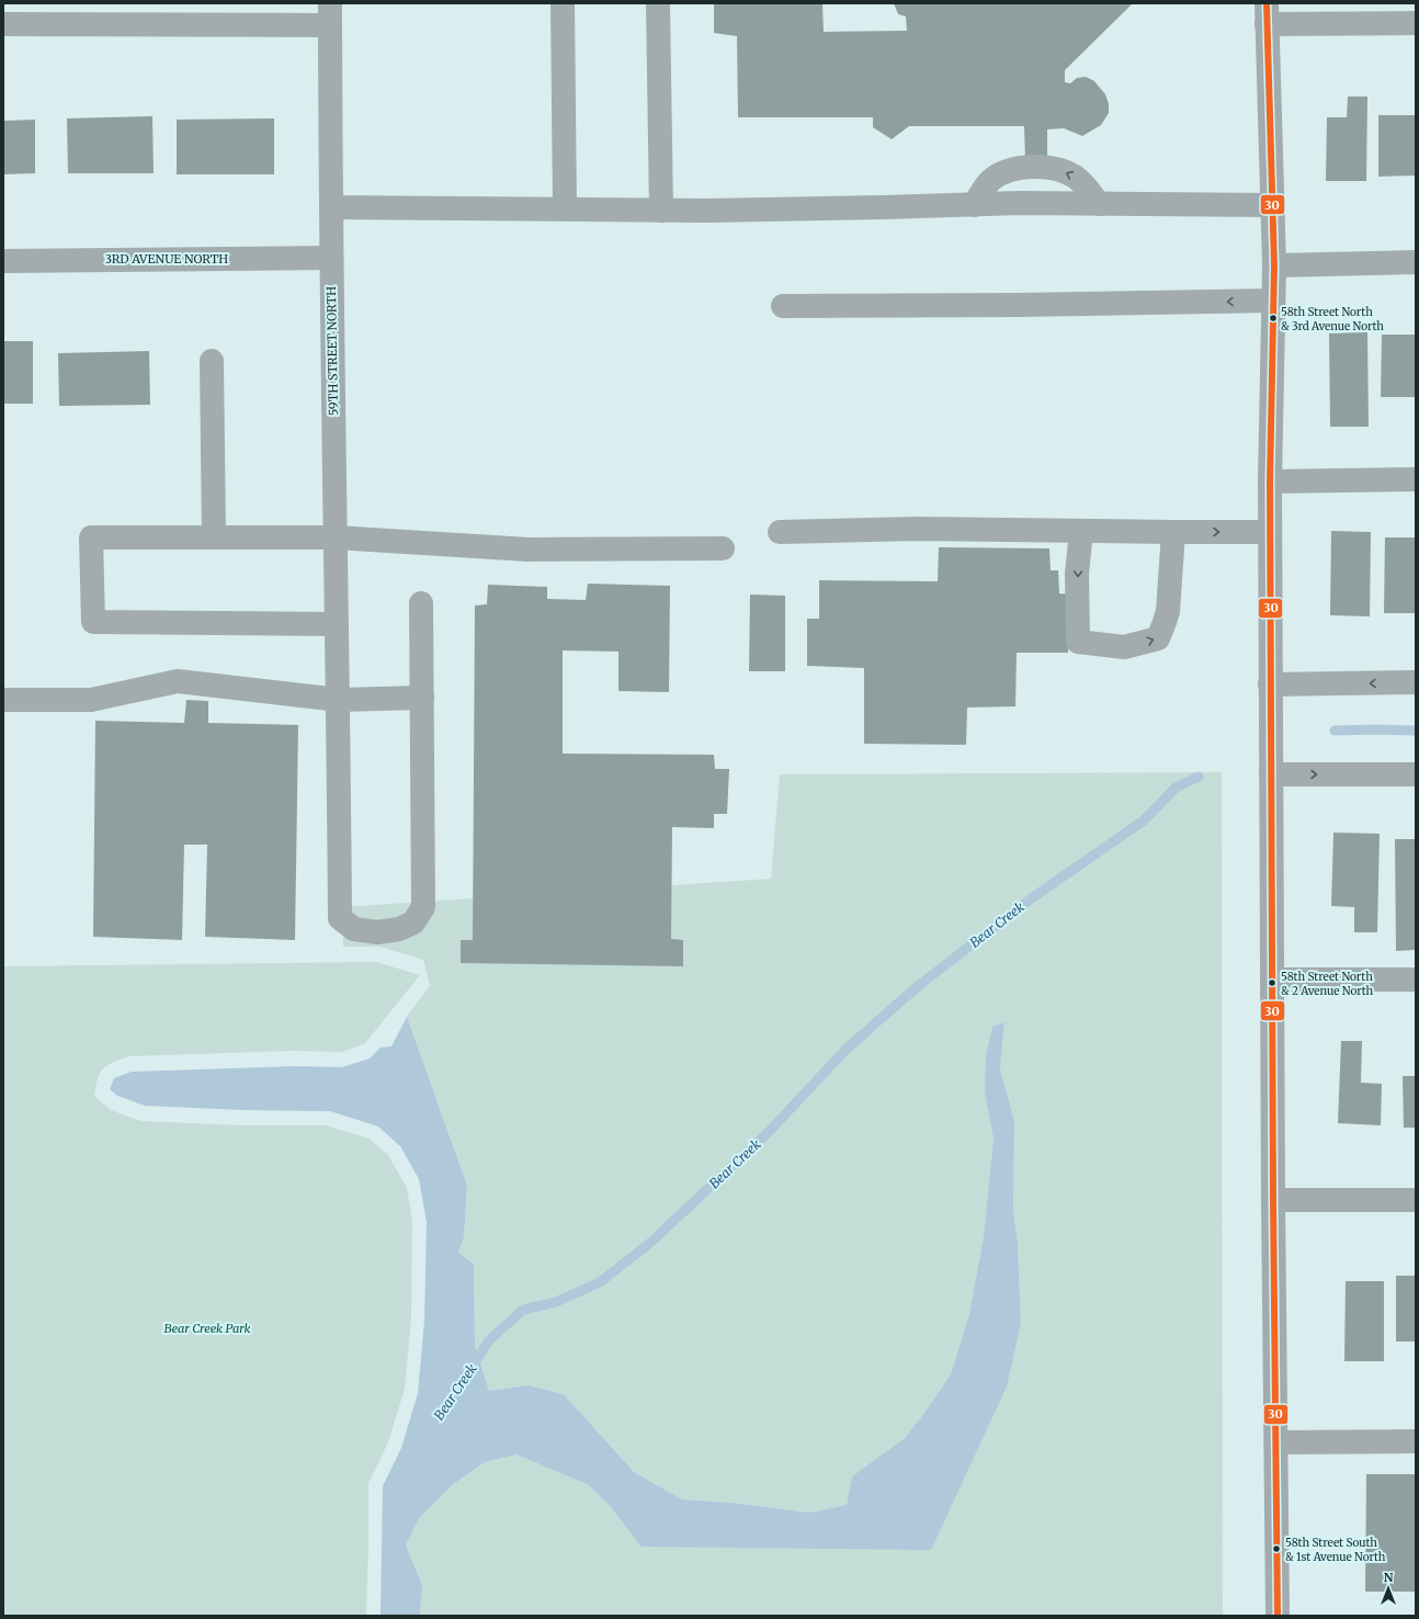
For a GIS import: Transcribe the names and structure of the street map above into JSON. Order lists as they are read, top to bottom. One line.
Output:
{"streets":{"street":["3RD AVENUE NORTH","59TH STREET NORTH"]},"crossings":[["3RD AVENUE NORTH","59TH STREET NORTH"]],"water":["Bear Creek"],"parks":["Bear Creek Park"],"places":["58th Street North & 3rd Avenue North","58th Street North & 2 Avenue North","58th Street South & 1st Avenue North"],"lines":["transit line 30"],"north":"top"}
